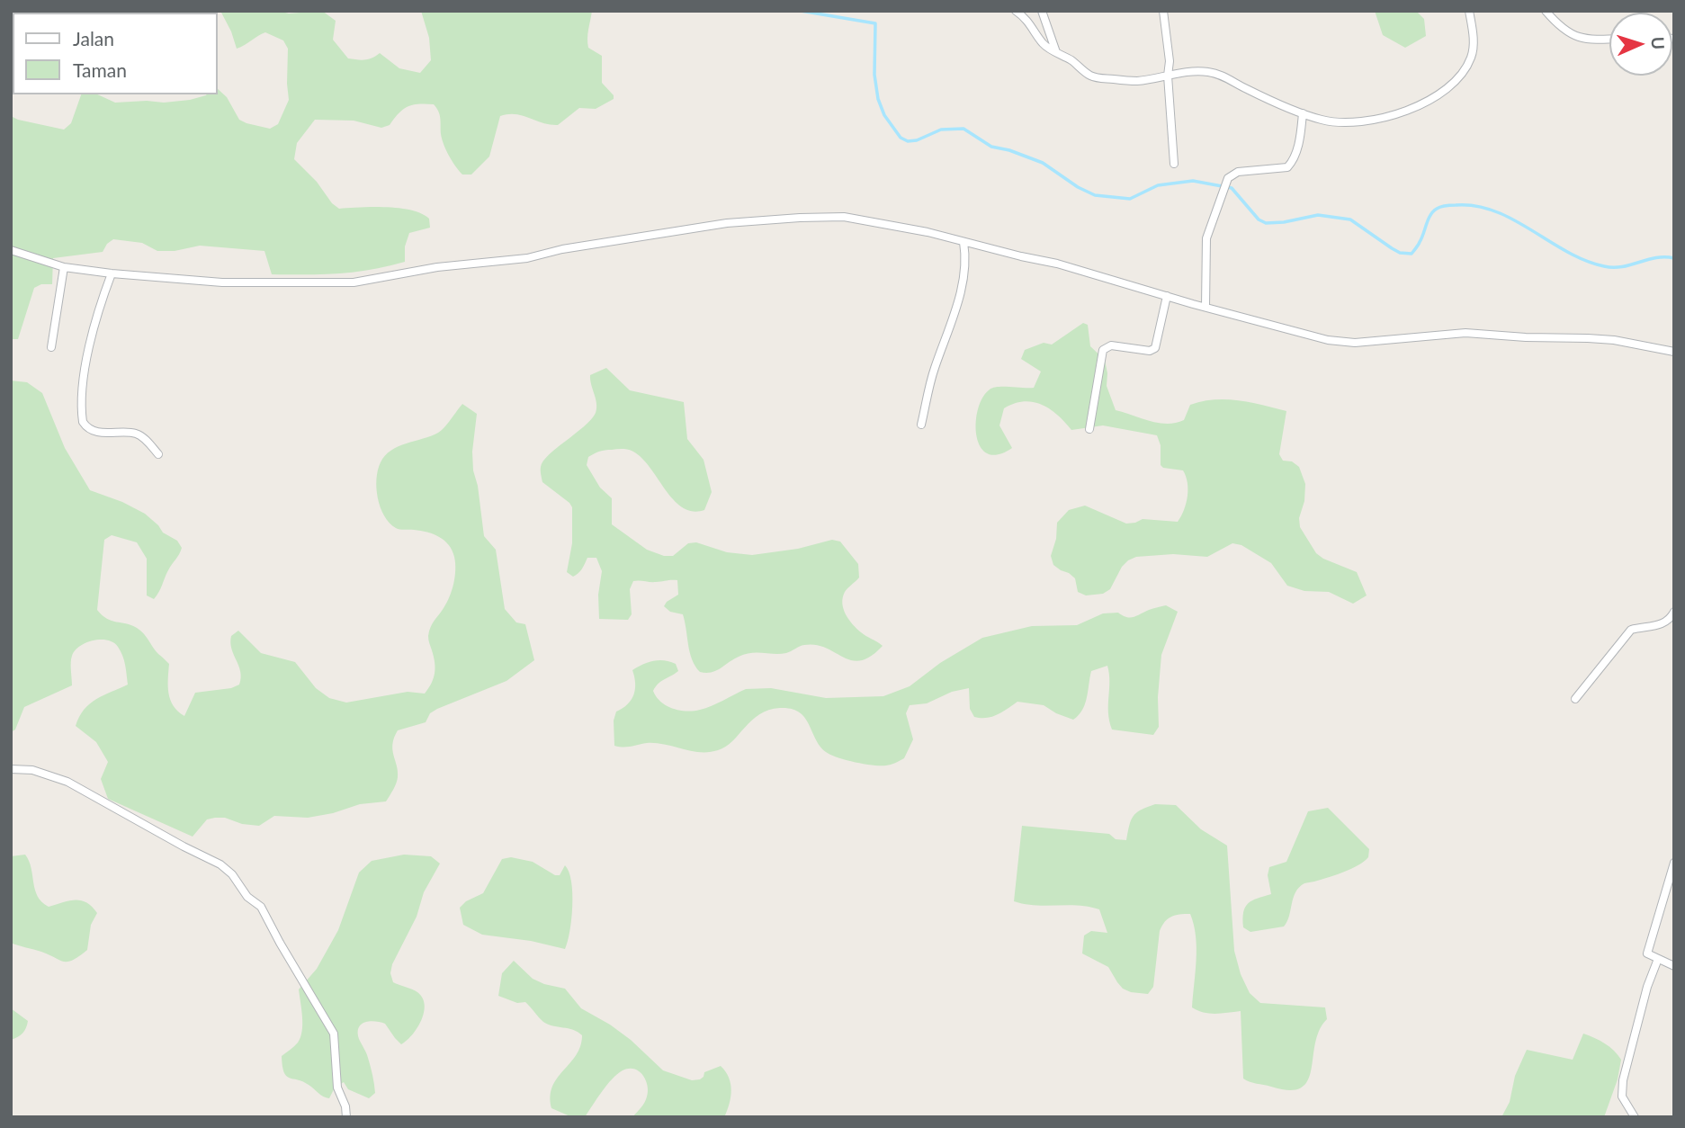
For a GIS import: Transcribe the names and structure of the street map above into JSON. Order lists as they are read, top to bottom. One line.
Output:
{"legend":["Jalan","Taman"],"north":"right"}
